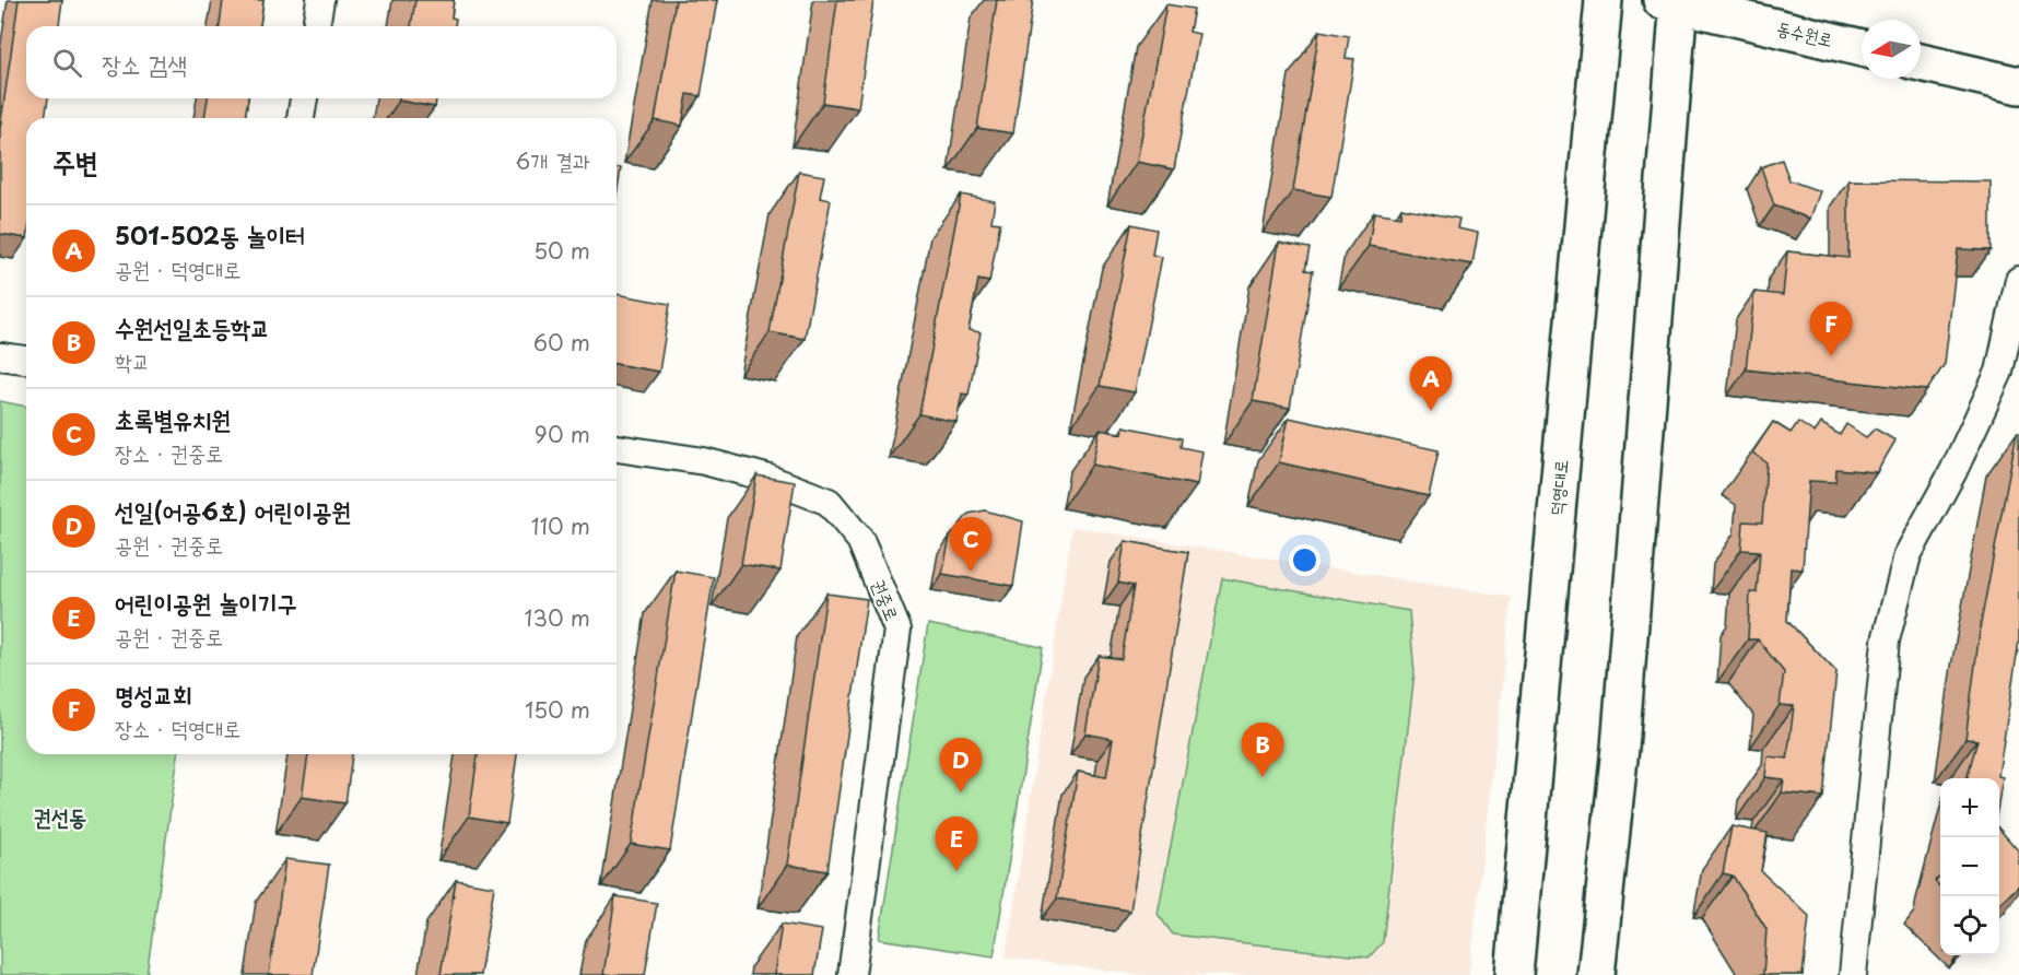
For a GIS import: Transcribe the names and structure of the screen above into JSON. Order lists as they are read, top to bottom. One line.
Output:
{"streets":{"main road":["동수원로","덕영대로"],"street":["권중로"]},"districts":["권선동"],"north":"left","page":{"search":"장소 검색","heading":["주변","6개 결과"],"list":[{"mark":"A","name":"501-502동 놀이터","note":"공원 · 덕영대로","value":"50 m"},{"mark":"B","name":"수원선일초등학교","note":"학교","value":"60 m"},{"mark":"C","name":"초록별유치원","note":"장소 · 권중로","value":"90 m"},{"mark":"D","name":"선일(어공6호) 어린이공원","note":"공원 · 권중로","value":"110 m"},{"mark":"E","name":"어린이공원 놀이기구","note":"공원 · 권중로","value":"130 m"},{"mark":"F","name":"명성교회","note":"장소 · 덕영대로","value":"150 m"}],"pins":["F","A","C","B","D","E"],"map_buttons":["+","−"]}}
